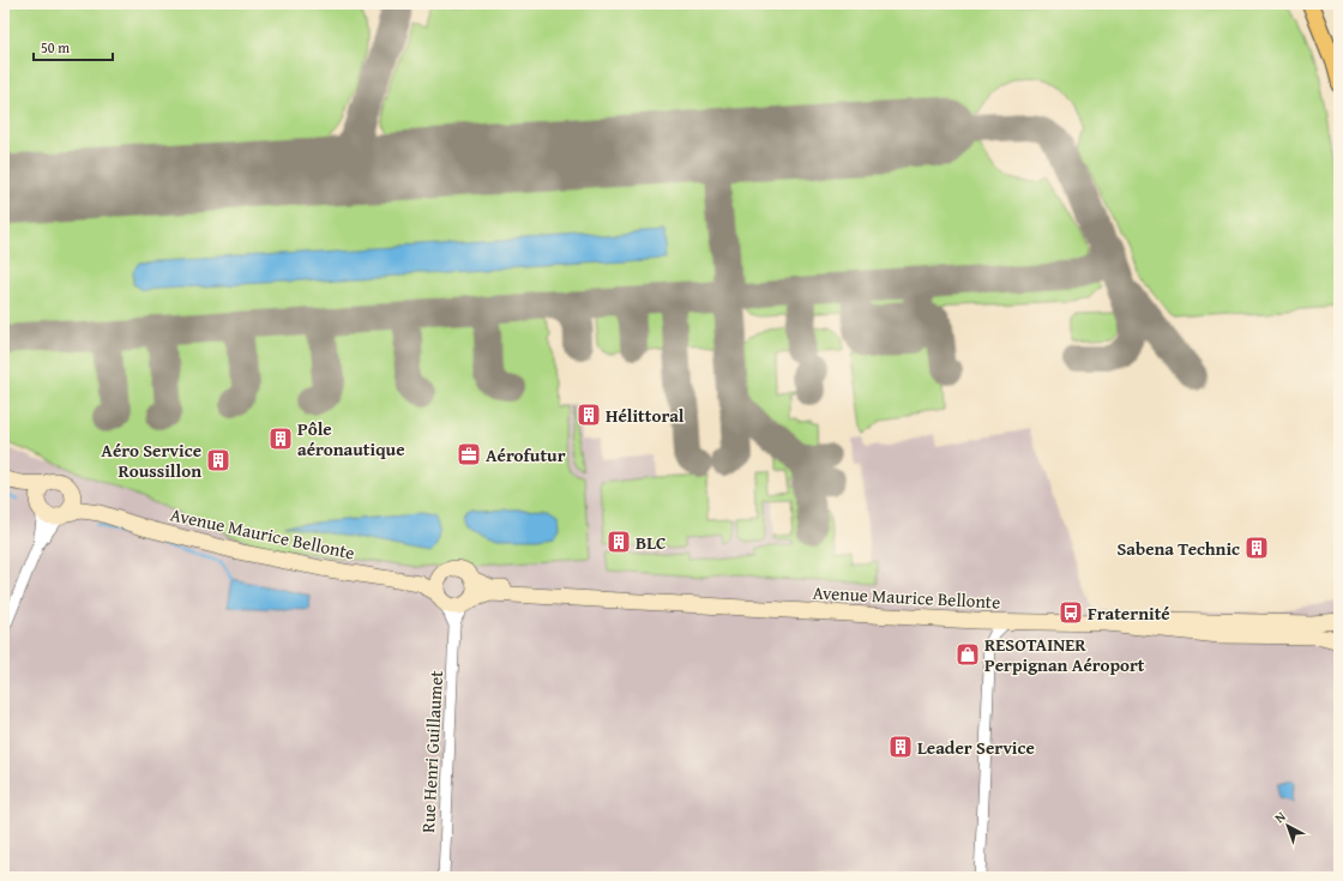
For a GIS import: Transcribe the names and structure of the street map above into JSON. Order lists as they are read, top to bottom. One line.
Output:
{"streets":{"street":["Avenue Maurice Bellonte","Rue Henri Guillaumet"]},"crossings":[["Avenue Maurice Bellonte","Rue Henri Guillaumet"]],"places":{"building":["Hélittoral","Pôle aéronautique","Aéro Service Roussillon","BLC","Sabena Technic","Leader Service"],"office":["Aérofutur"],"bus stop":["Fraternité"],"shop":["RESOTAINER Perpignan Aéroport"]},"scale_bar":"50 m","north":"top left"}
